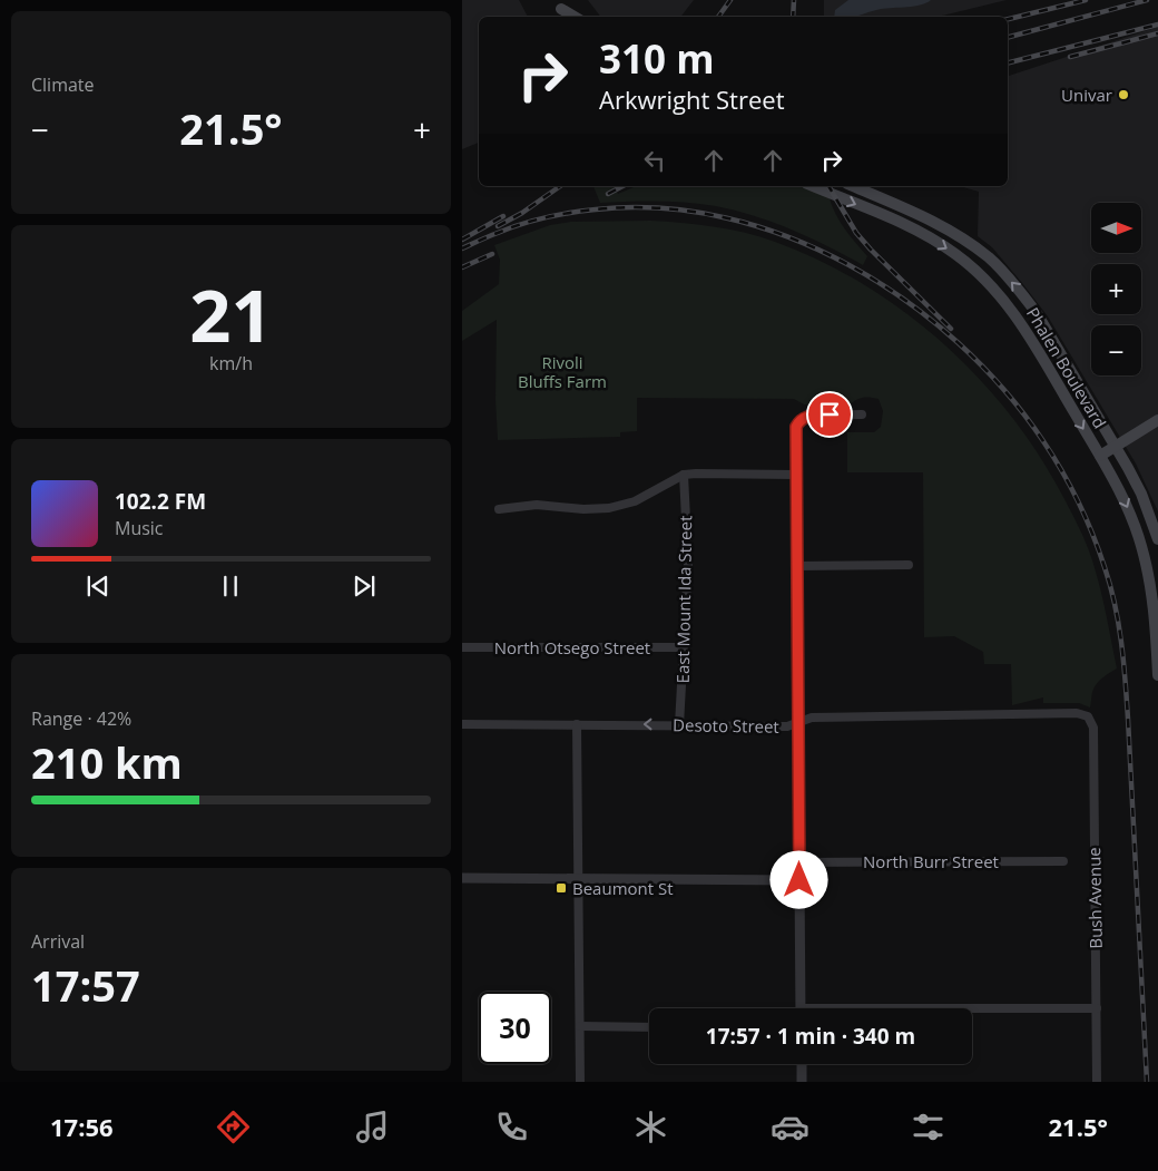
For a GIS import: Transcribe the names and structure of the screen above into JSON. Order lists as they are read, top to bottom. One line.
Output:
{"streets":{"main road":["Phalen Boulevard"],"street":["East Mount Ida Street","North Otsego Street","Desoto Street","North Burr Street","Bush Avenue"]},"crossings":[["East Mount Ida Street","North Otsego Street"],["East Mount Ida Street","Desoto Street"],["Desoto Street","Bush Avenue"]],"parks":["Rivoli Bluffs Farm"],"places":{"other":["Univar"],"transit":["Beaumont St"]},"north":"right","page":{"tile":["Climate",["21","km/h"],["Range · 42%","210 km"],["Arrival","17:57"]],"turn":["310 m","Arkwright Street"],"heat":["−","21.5°","+"],"map_buttons":["+","−"],"song":["102.2 FM","Music"],"limit":"30","trip":"17:57 · 1 min · 340 m","tabs":["17:56","21.5°"]}}
